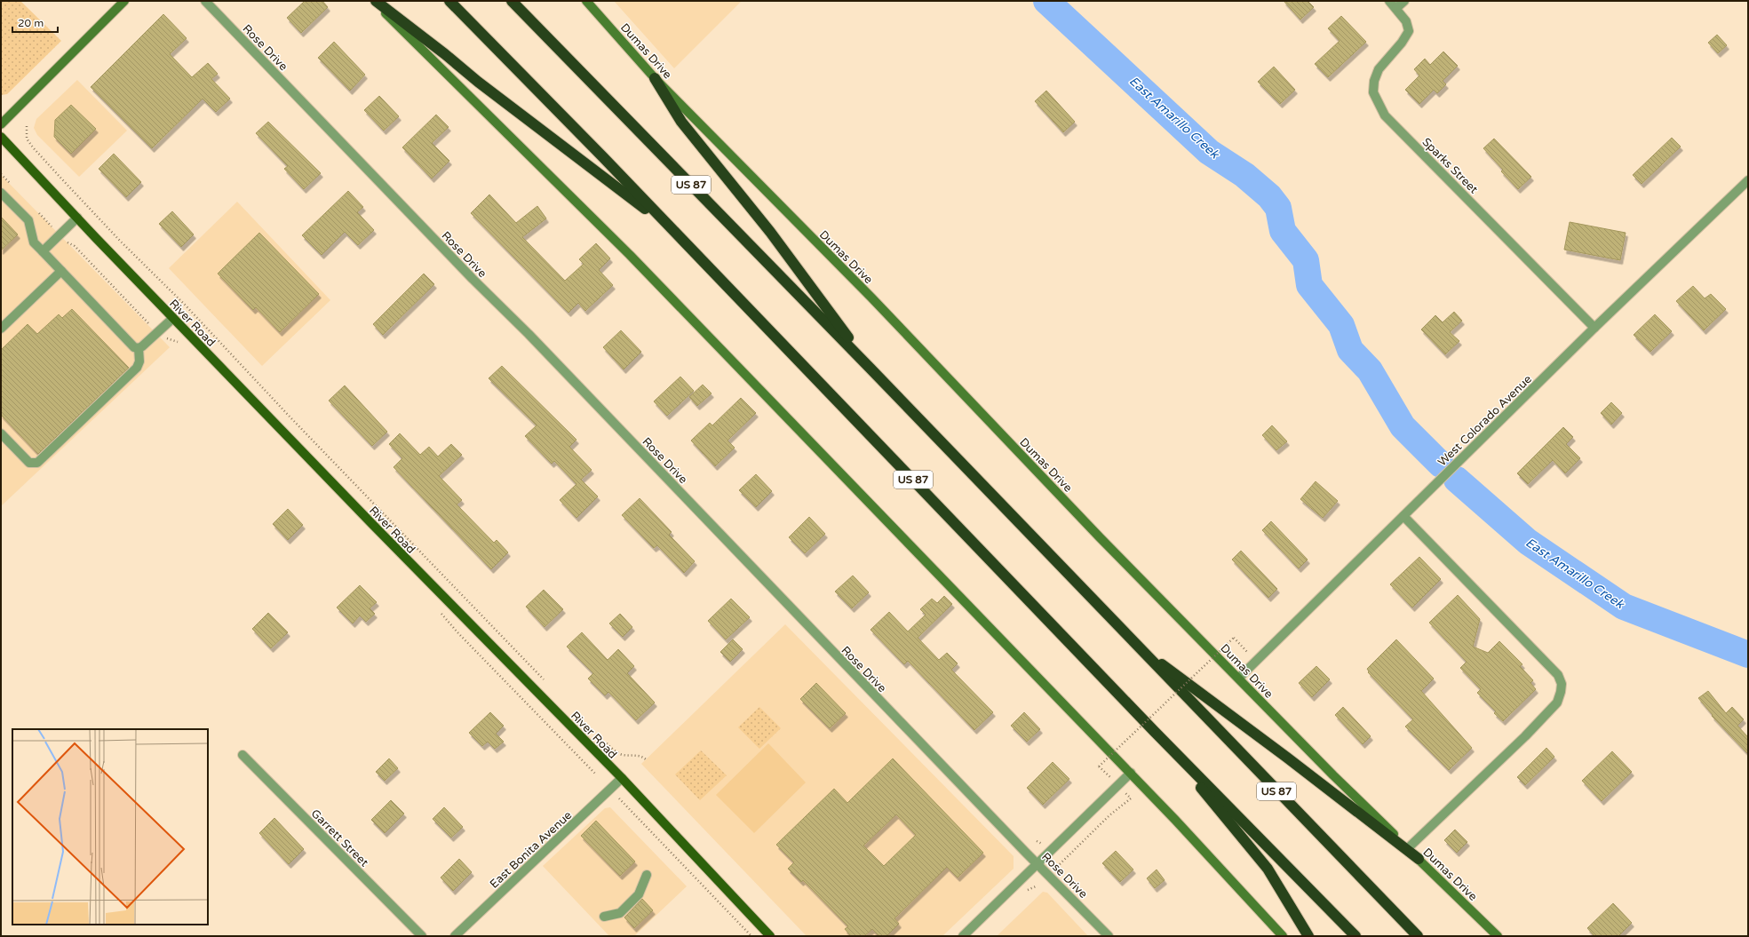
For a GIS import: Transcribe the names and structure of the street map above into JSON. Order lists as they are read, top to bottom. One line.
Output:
{"streets":{"highway":["US 87"],"main road":["Dumas Drive","River Road"],"street":["Rose Drive","Sparks Street","West Colorado Avenue","Garrett Street","East Bonita Avenue"]},"crossings":[["Dumas Drive","West Colorado Avenue"],["Sparks Street","West Colorado Avenue"],["River Road","East Bonita Avenue"]],"water":["East Amarillo Creek"],"scale_bar":"20 m"}
